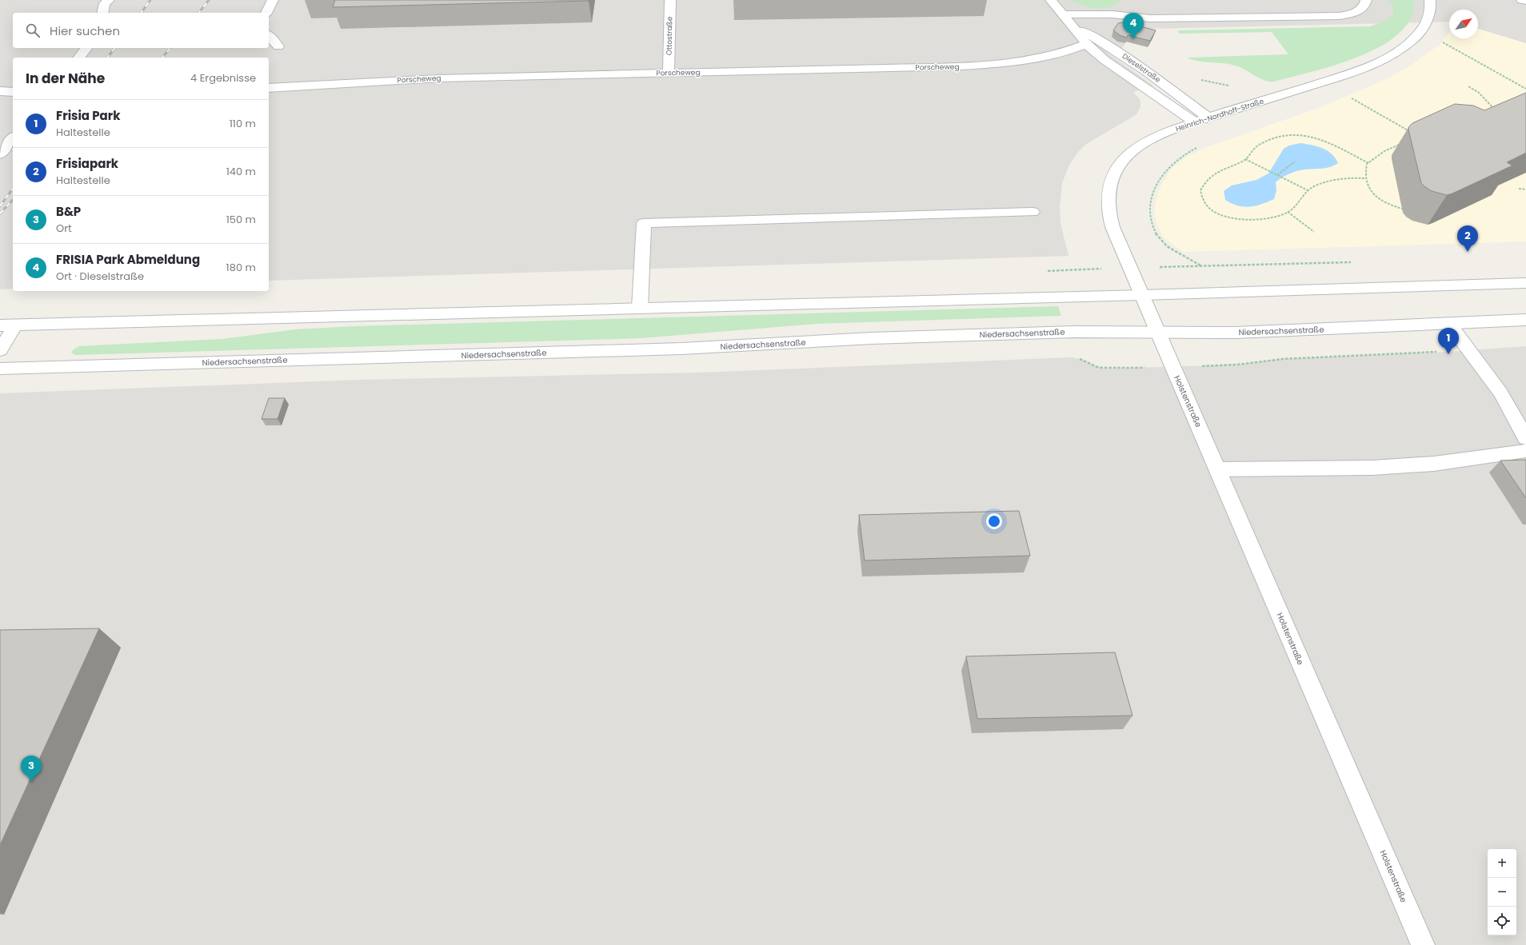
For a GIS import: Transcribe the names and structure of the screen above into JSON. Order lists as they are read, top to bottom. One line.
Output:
{"streets":{"street":["Ottostraße","Porscheweg","Dieselstraße","Heinrich-Nordhoff-Straße","Niedersachsenstraße","Holstenstraße"]},"crossings":[["Ottostraße","Porscheweg"],["Porscheweg","Dieselstraße"],["Dieselstraße","Heinrich-Nordhoff-Straße"],["Heinrich-Nordhoff-Straße","Niedersachsenstraße"],["Heinrich-Nordhoff-Straße","Holstenstraße"],["Niedersachsenstraße","Holstenstraße"]],"north":"top right","page":{"pins":["4","2","1","3"],"search":"Hier suchen","heading":["In der Nähe","4 Ergebnisse"],"list":[{"mark":"1","name":"Frisia Park","note":"Haltestelle","value":"110 m"},{"mark":"2","name":"Frisiapark","note":"Haltestelle","value":"140 m"},{"mark":"3","name":"B&P","note":"Ort","value":"150 m"},{"mark":"4","name":"FRISIA Park Abmeldung","note":"Ort · Dieselstraße","value":"180 m"}],"map_buttons":["+","−"]}}
